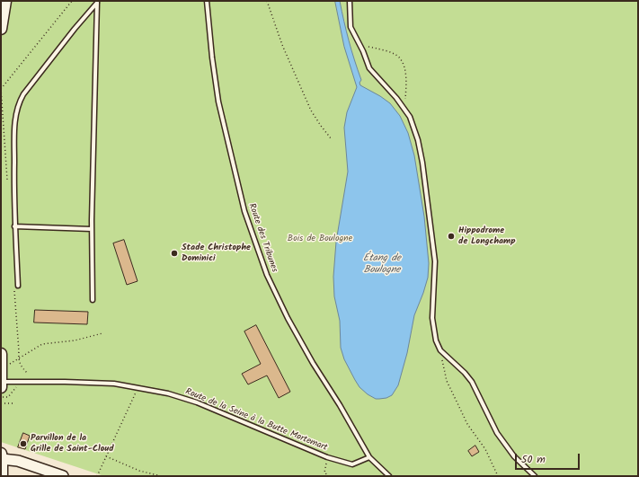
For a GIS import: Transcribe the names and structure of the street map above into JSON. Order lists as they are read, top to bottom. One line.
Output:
{"streets":{"lane":["Route des Tribunes","Route de la Seine à la Butte Mortemart"]},"crossings":[["Route des Tribunes","Route de la Seine à la Butte Mortemart"]],"water":["Étang de Boulogne"],"parks":["Bois de Boulogne"],"places":["Hippodrome de Longchamp","Stade Christophe Dominici","Parvillon de la Grille de Saint-Cloud"],"scale_bar":"50 m"}
